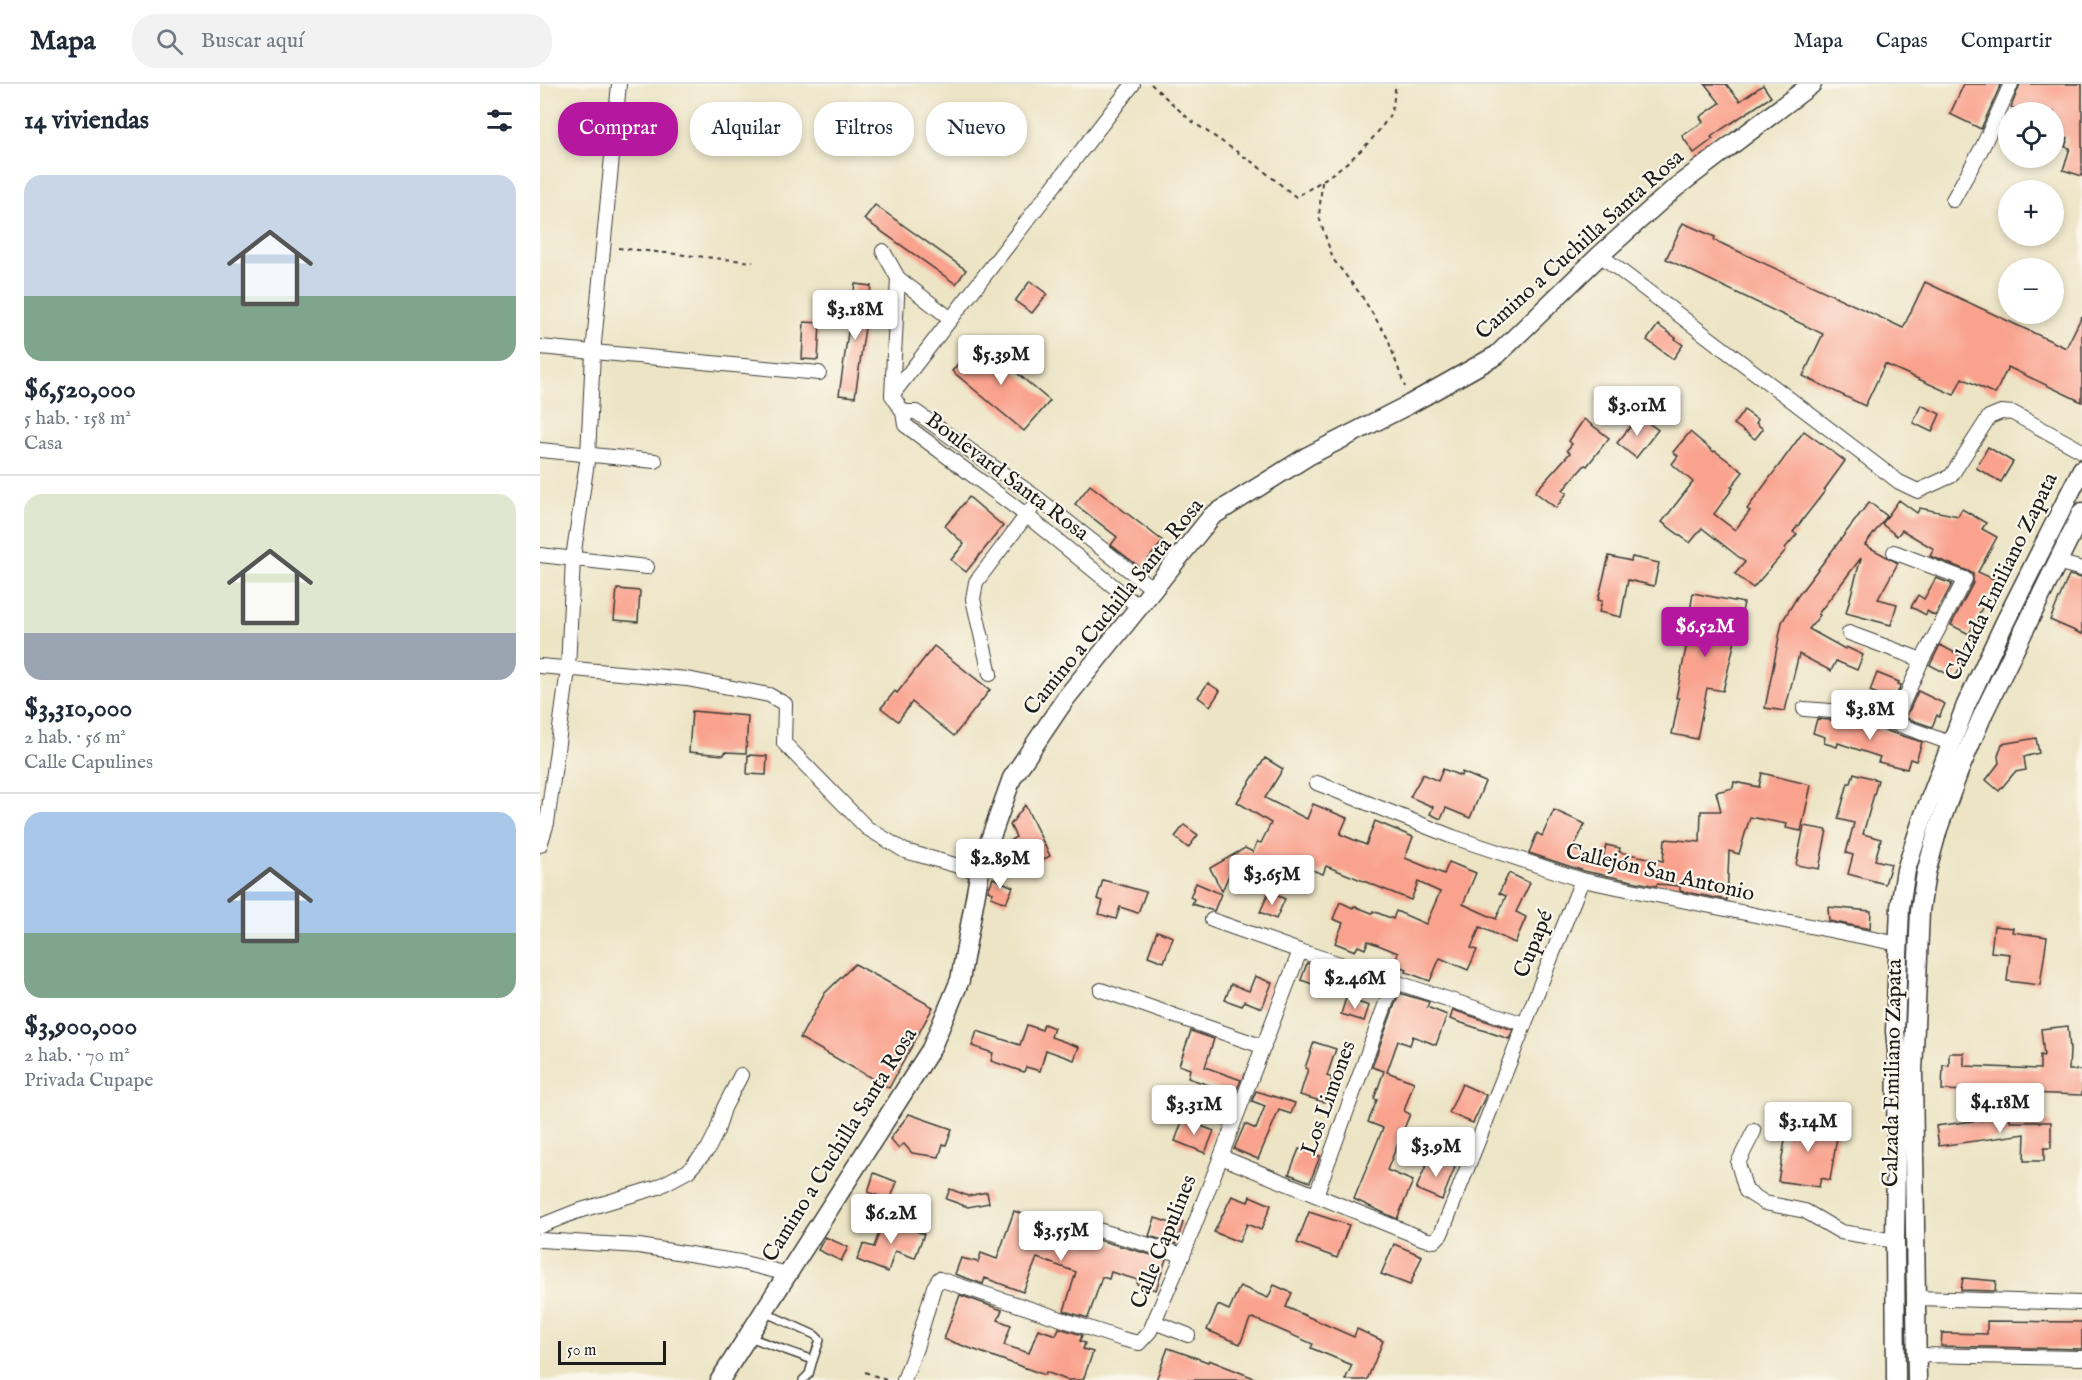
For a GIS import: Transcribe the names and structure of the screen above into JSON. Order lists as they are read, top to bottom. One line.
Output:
{"streets":{"main road":["Camino a Cuchilla Santa Rosa","Calzada Emiliano Zapata"],"street":["Boulevard Santa Rosa","Callejón San Antonio","Cupapé","Los Limones","Calle Capulines"]},"crossings":[["Camino a Cuchilla Santa Rosa","Boulevard Santa Rosa"],["Calzada Emiliano Zapata","Callejón San Antonio"],["Callejón San Antonio","Cupapé"],["Cupapé","Los Limones"]],"scale_bar":"50 m","page":{"header":"Mapa","search":"Buscar aquí","nav":["Mapa","Capas","Compartir"],"heading":"14 viviendas","map_buttons":["+","−"],"chip":["Comprar","Alquilar","Filtros","Nuevo"],"list":[{"name":"$6,520,000","note":"5 hab. · 158 m² · Casa"},{"name":"$3,310,000","note":"2 hab. · 56 m² · Calle Capulines"},{"name":"$3,900,000","note":"2 hab. · 70 m² · Privada Cupape"}],"price":["$3.18M","$5.39M","$3.01M","$6.52M","$3.8M","$2.89M","$3.65M","$2.46M","$4.18M","$3.31M","$3.14M","$3.9M","$6.2M","$3.55M"],"scale":"50 m"}}
